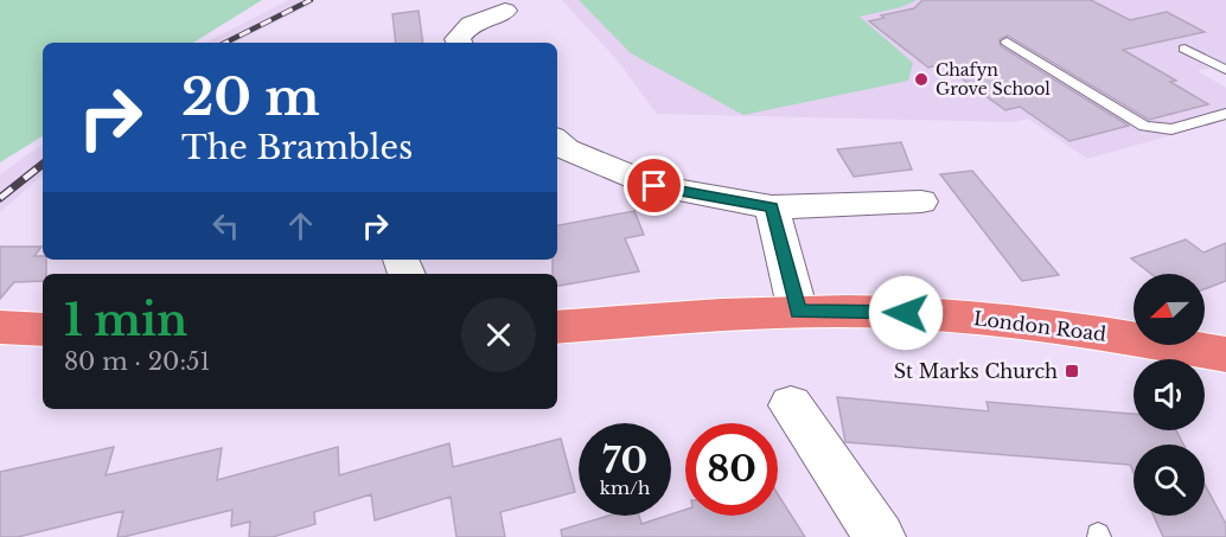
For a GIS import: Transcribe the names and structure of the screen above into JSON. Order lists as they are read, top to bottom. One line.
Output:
{"streets":{"highway":["London Road"]},"places":{"other":["Chafyn Grove School"],"transit":["St Marks Church"]},"north":"left","page":{"turn":["20 m","The Brambles"],"heading":["1 min","80 m · 20:51"],"speed":"70 km/h","limit":"80"}}
